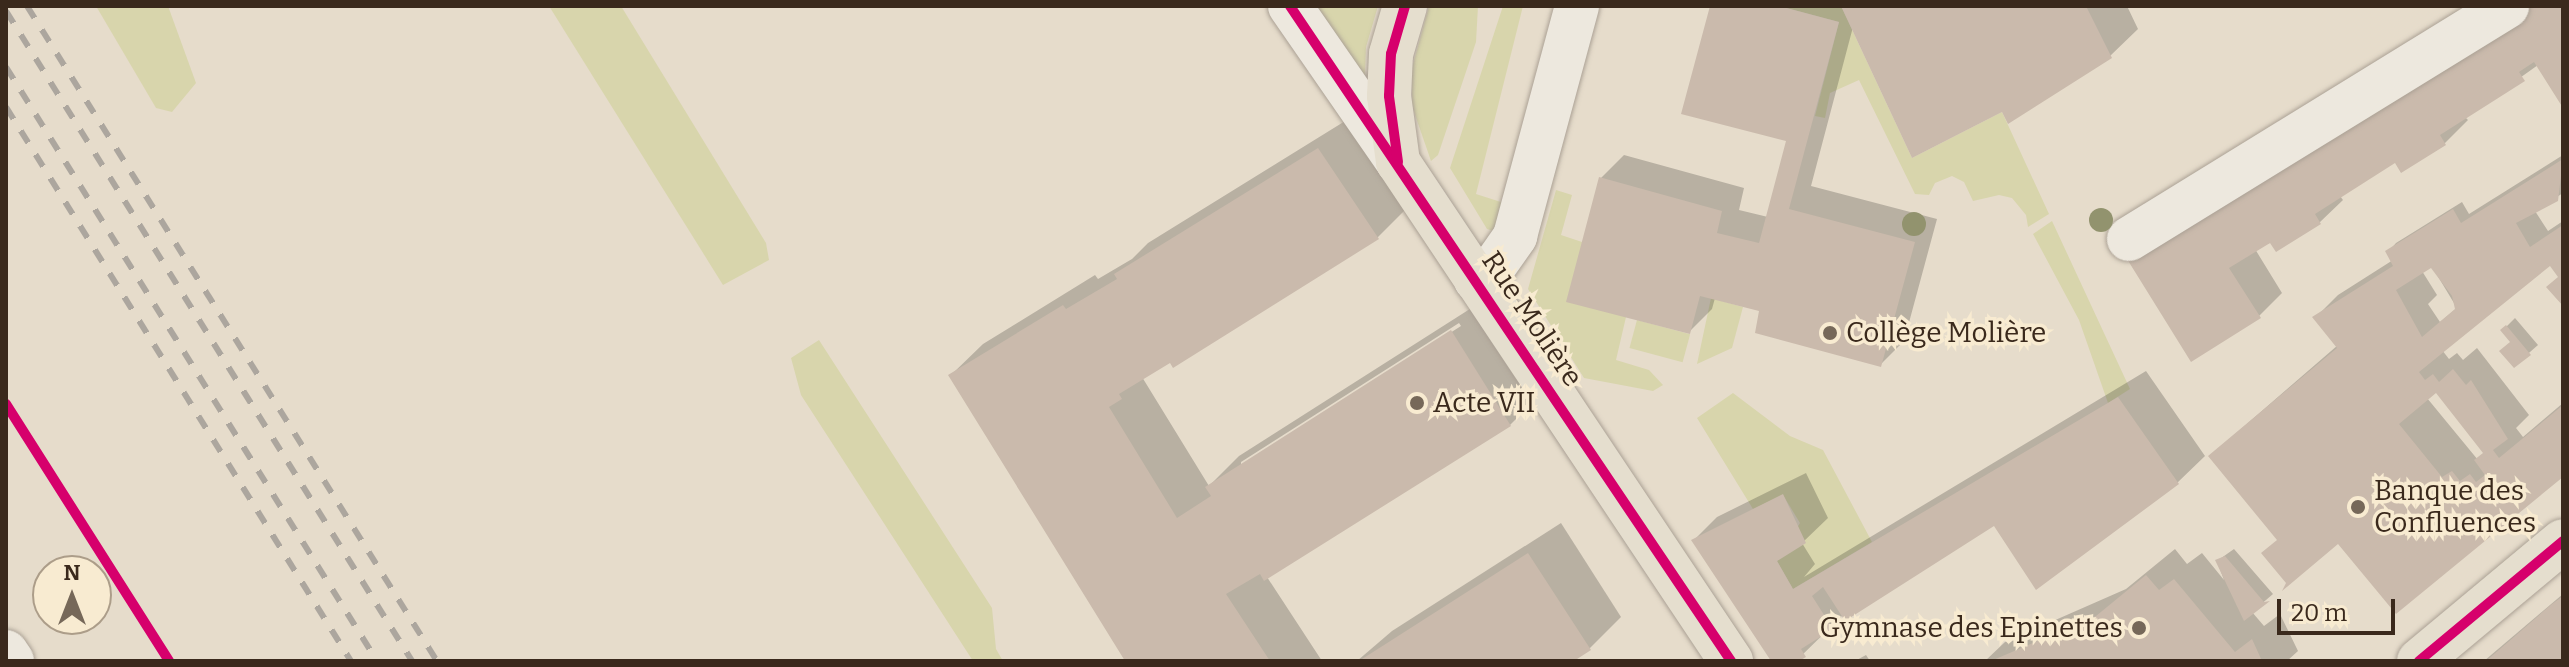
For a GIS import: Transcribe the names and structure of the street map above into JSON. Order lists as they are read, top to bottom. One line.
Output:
{"streets":{"main road":["Rue Molière"]},"places":["Collège Molière","Acte VII","Banque des Confluences","Gymnase des Epinettes"],"scale_bar":"20 m","north":"top"}
